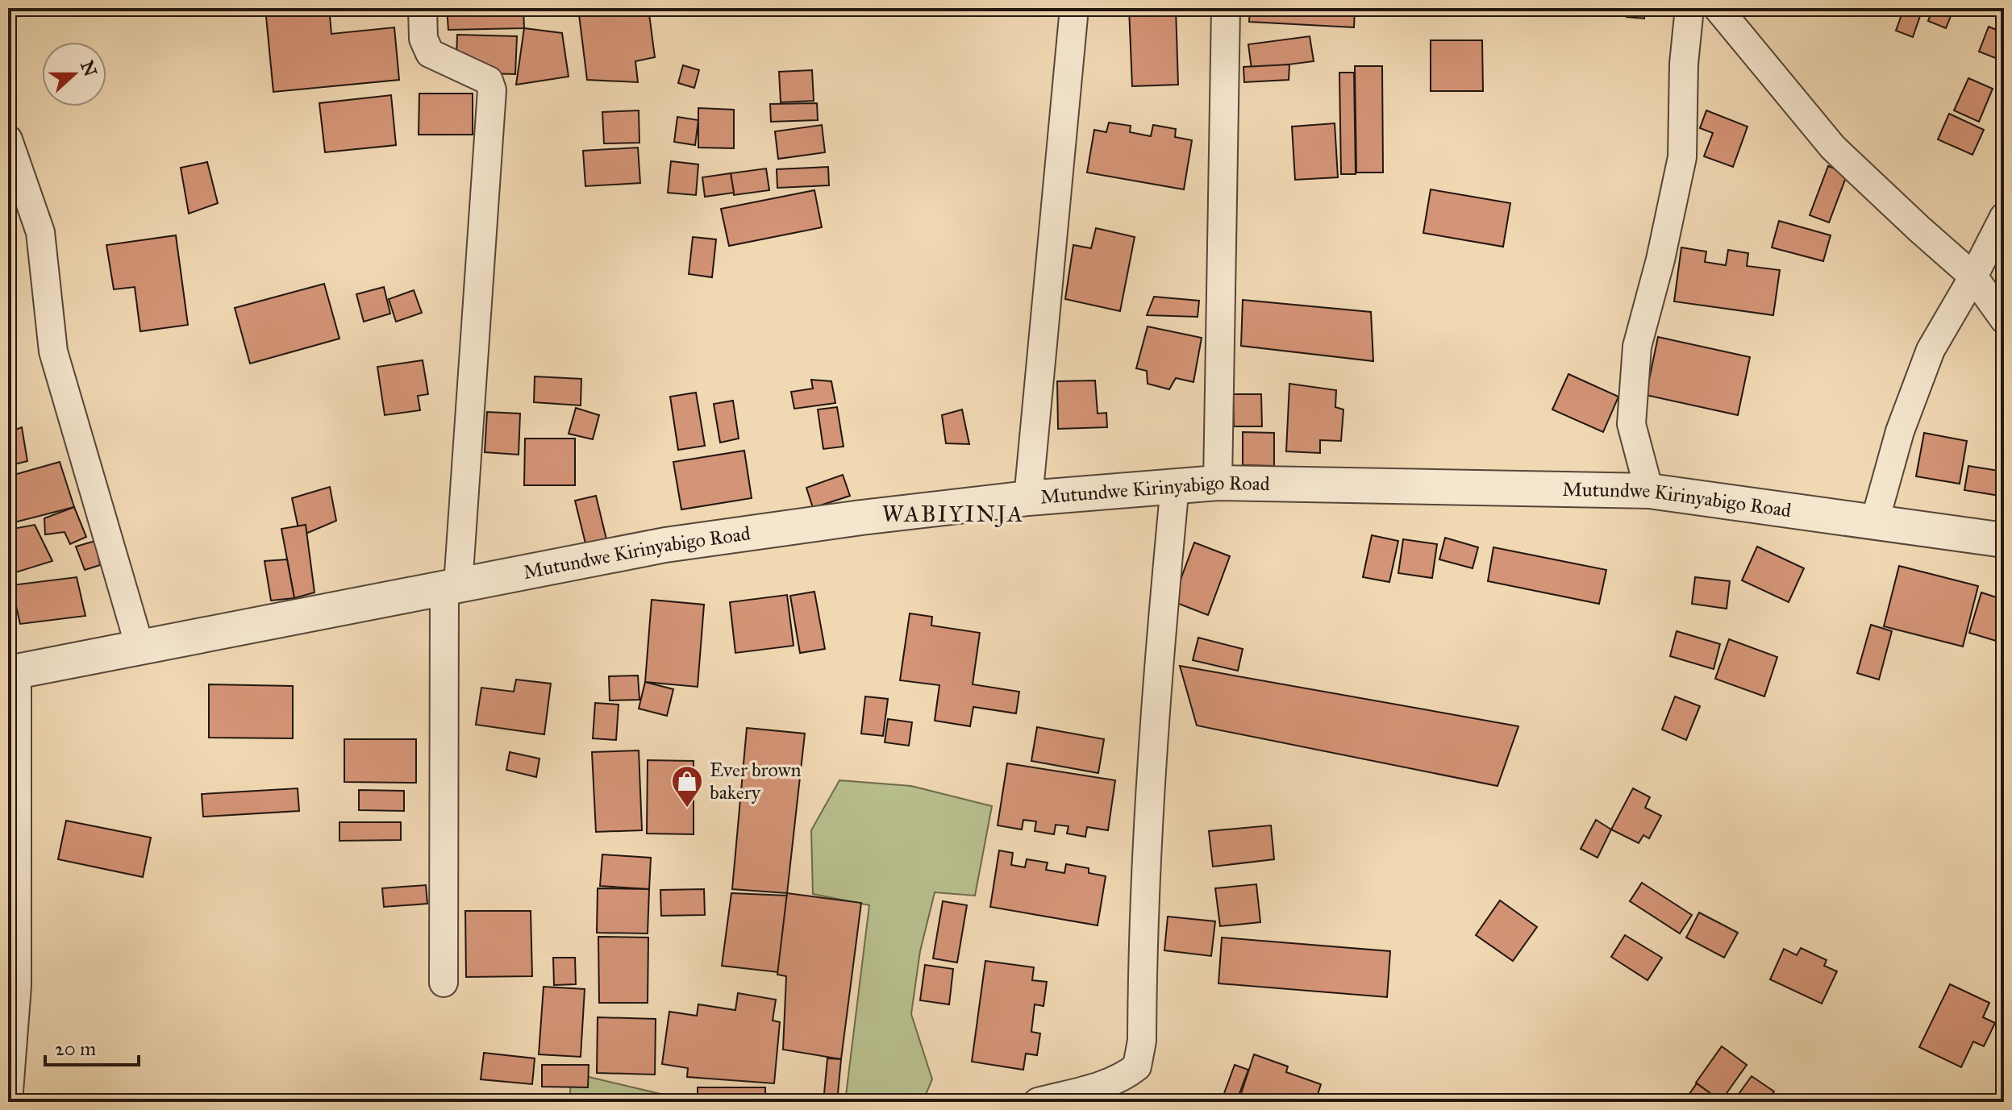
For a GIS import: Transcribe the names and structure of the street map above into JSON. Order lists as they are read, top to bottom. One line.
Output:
{"streets":{"street":["Mutundwe Kirinyabigo Road"]},"districts":["WABIYINJA"],"places":{"shop":["Ever brown bakery"]},"scale_bar":"20 m","north":"right"}
